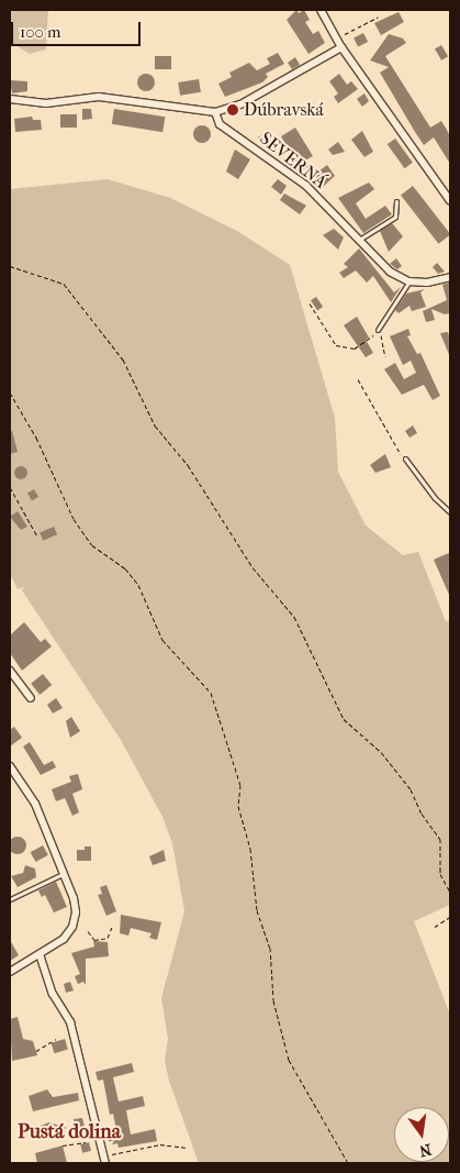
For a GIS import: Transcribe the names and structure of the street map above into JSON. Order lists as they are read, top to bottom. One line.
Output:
{"streets":{"street":["SEVERNÁ"]},"districts":["Pustá dolina"],"places":["Dúbravská"],"scale_bar":"100 m","north":"bottom"}
